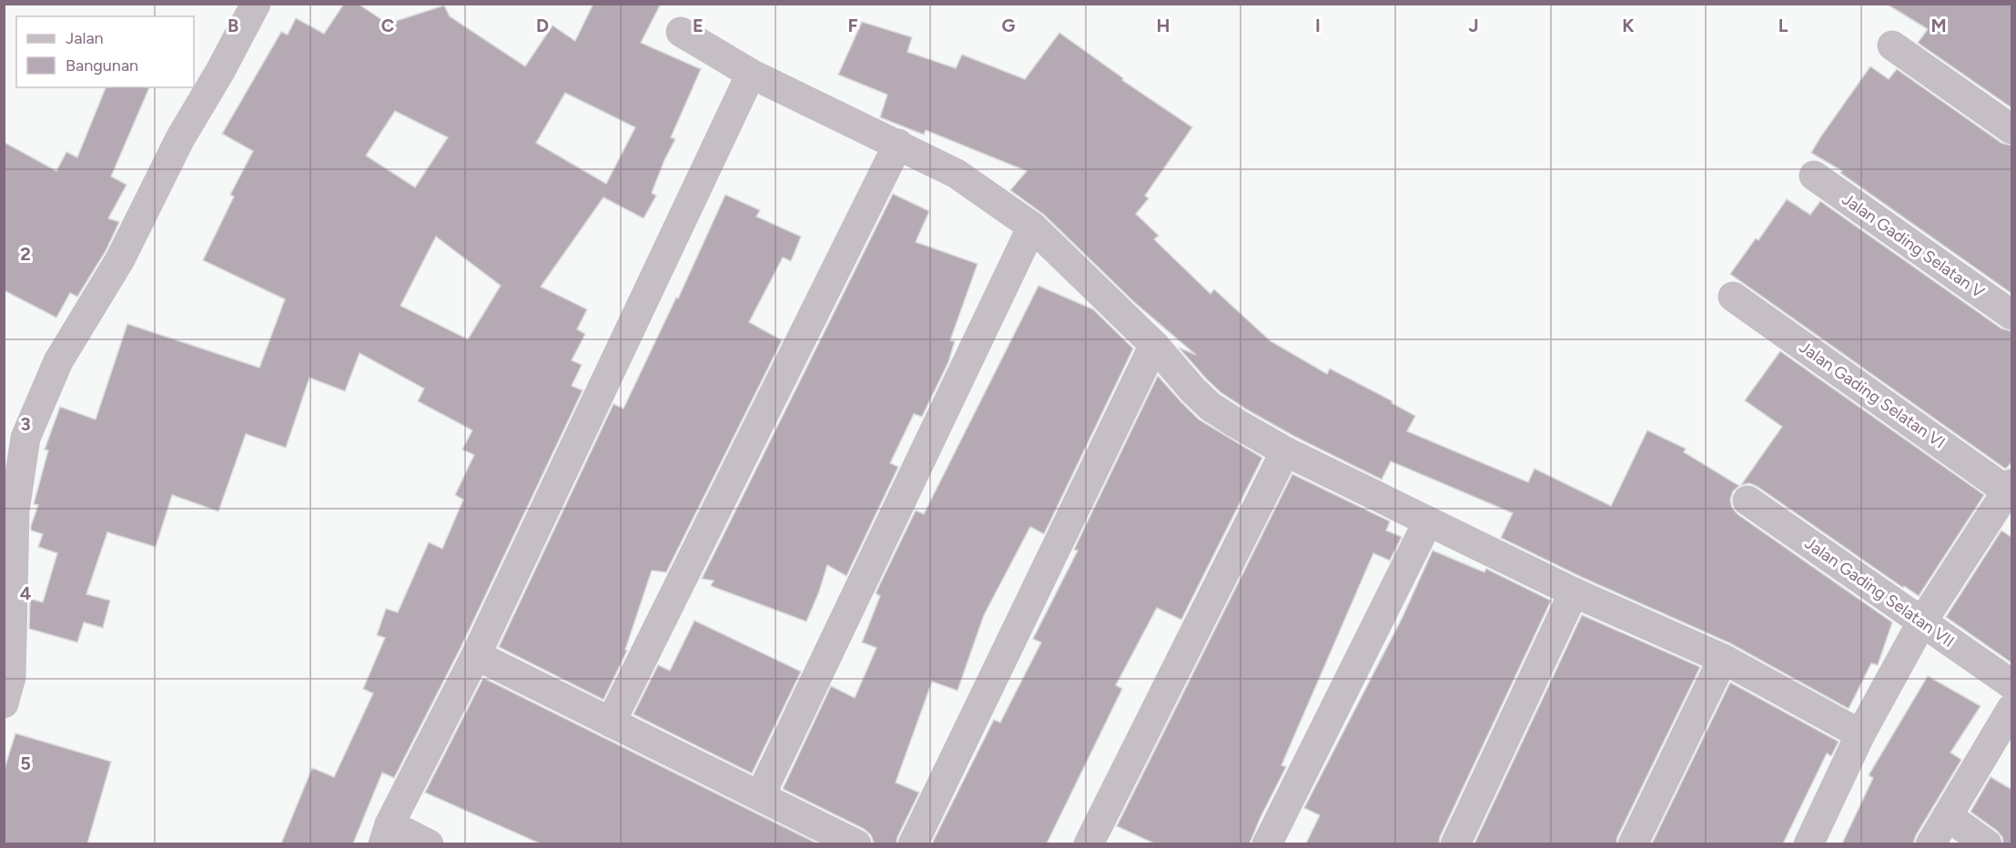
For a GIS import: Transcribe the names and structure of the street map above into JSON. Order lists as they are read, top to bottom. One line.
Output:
{"streets":{"street":["Jalan Gading Selatan V","Jalan Gading Selatan VI","Jalan Gading Selatan VII"]},"legend":["Jalan","Bangunan"],"grid":{"columns":["B","C","D","E","F","G","H","I","J","K","L","M"],"rows":["2","3","4","5"]}}
